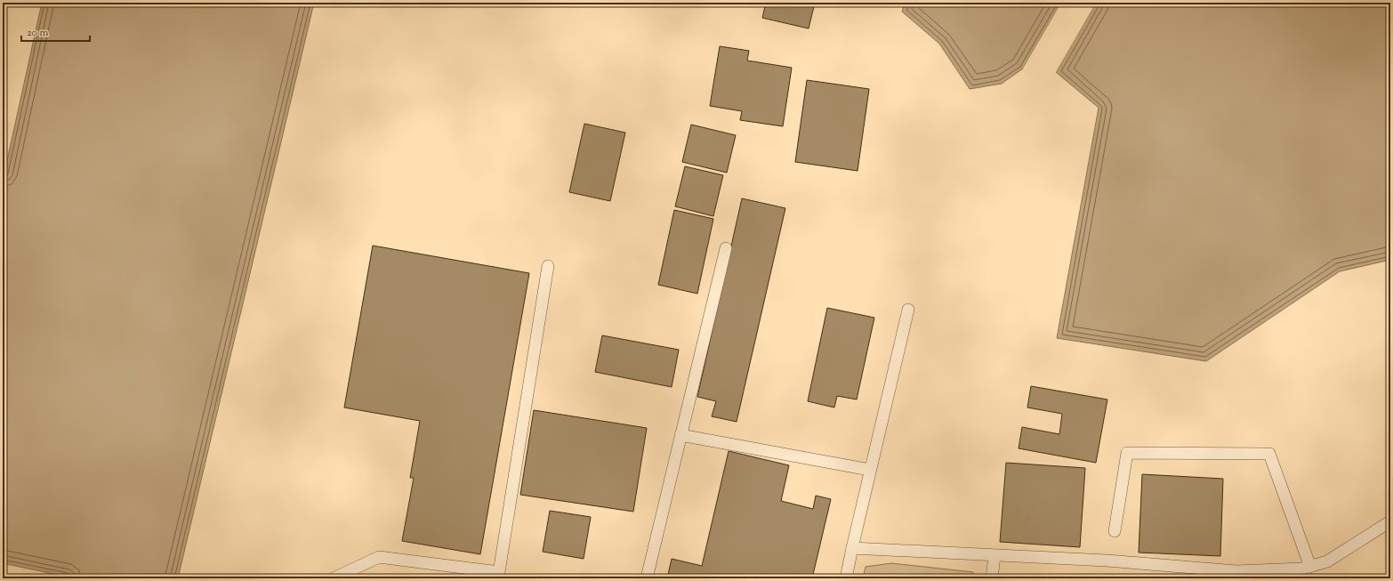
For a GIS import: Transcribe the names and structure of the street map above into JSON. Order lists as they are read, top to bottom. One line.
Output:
{"scale_bar":"20 m"}
